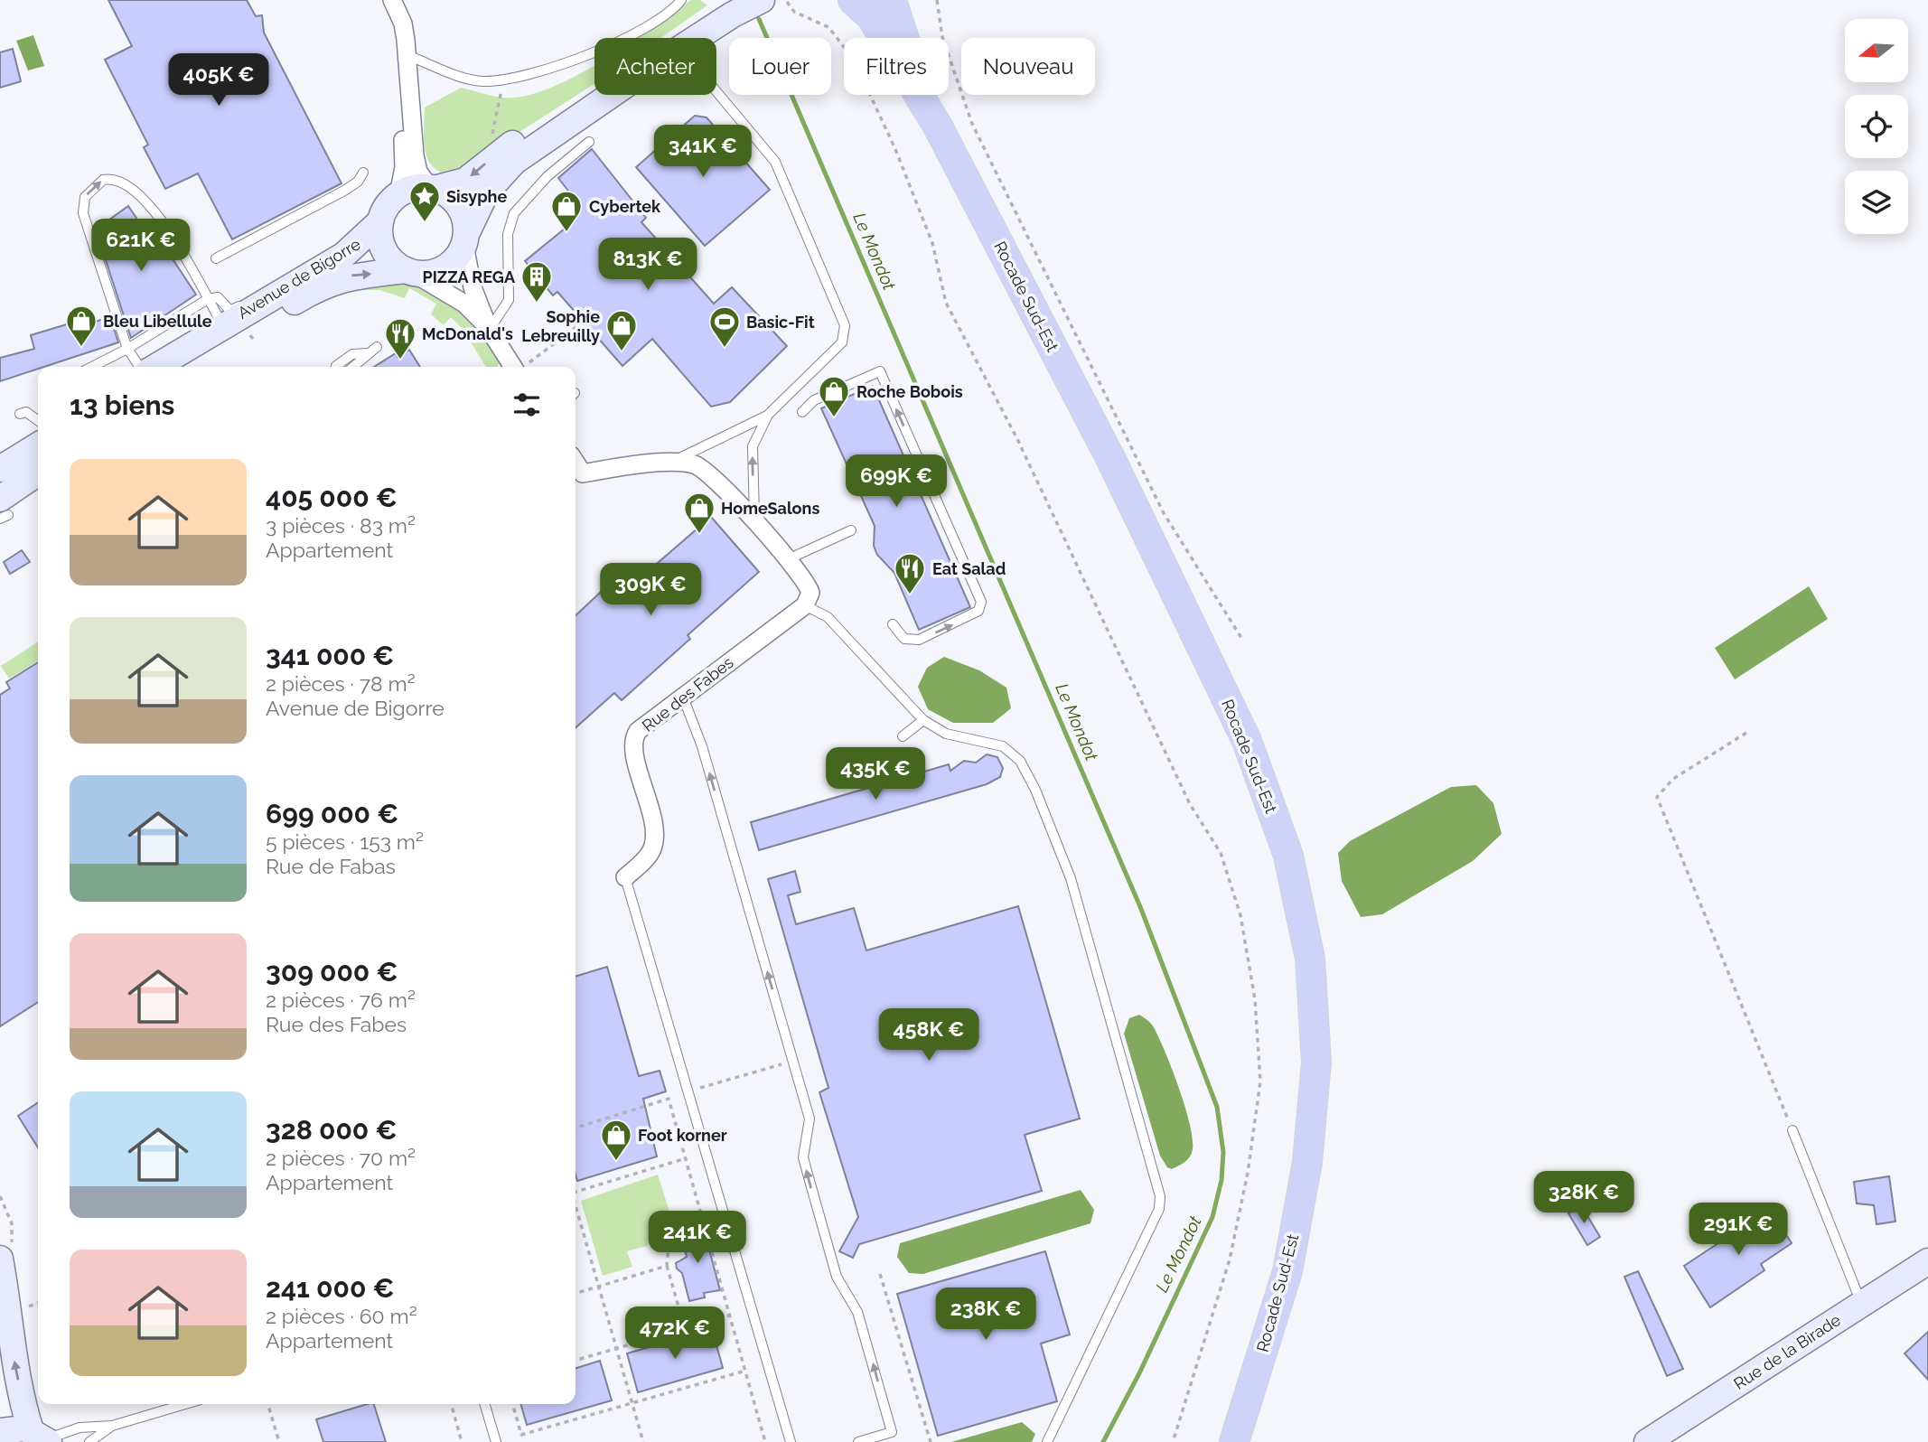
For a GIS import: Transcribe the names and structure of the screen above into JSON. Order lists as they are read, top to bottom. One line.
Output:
{"streets":{"main road":["Avenue de Bigorre","Rocade Sud-Est","Rue de la Birade"],"street":["Rue des Fabes"]},"water":["Le Mondot"],"places":{"place":["Sisyphe"],"shop":["Cybertek","Bleu Libellule","Sophie Lebreuilly","Roche Bobois","HomeSalons","Foot korner"],"building":["PIZZA REGA"],"sports":["Basic-Fit"],"restaurant":["McDonald's","Eat Salad"]},"north":"left","page":{"chip":["Acheter","Louer","Filtres","Nouveau"],"price":["405K €","341K €","621K €","813K €","699K €","309K €","435K €","458K €","328K €","291K €","241K €","238K €","472K €"],"heading":"13 biens","list":[{"name":"405 000 €","note":"3 pièces · 83 m² · Appartement"},{"name":"341 000 €","note":"2 pièces · 78 m² · Avenue de Bigorre"},{"name":"699 000 €","note":"5 pièces · 153 m² · Rue de Fabas"},{"name":"309 000 €","note":"2 pièces · 76 m² · Rue des Fabes"},{"name":"328 000 €","note":"2 pièces · 70 m² · Appartement"},{"name":"241 000 €","note":"2 pièces · 60 m² · Appartement"}]}}
